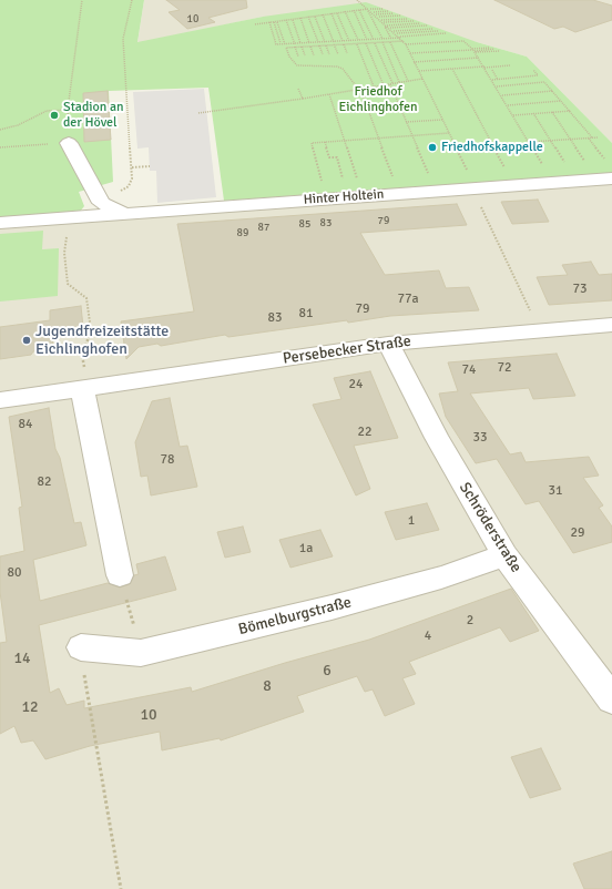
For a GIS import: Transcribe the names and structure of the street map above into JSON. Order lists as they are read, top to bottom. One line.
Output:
{"streets":{"street":["Hinter Holtein","Persebecker Straße","Schröderstraße","Bömelburgstraße"]},"crossings":[["Persebecker Straße","Schröderstraße"],["Schröderstraße","Bömelburgstraße"]],"parks":["Friedhof Eichlinghofen"],"places":["Stadion an der Hövel","Friedhofskappelle","Jugendfreizeitstätte Eichlinghofen"],"house_numbers":["10","79","83","85","87","89","73","77a","79","81","83","72","74","24","84","22","33","78","82","31","1","29","1a","80","2","4","14","6","8","12","10"]}
